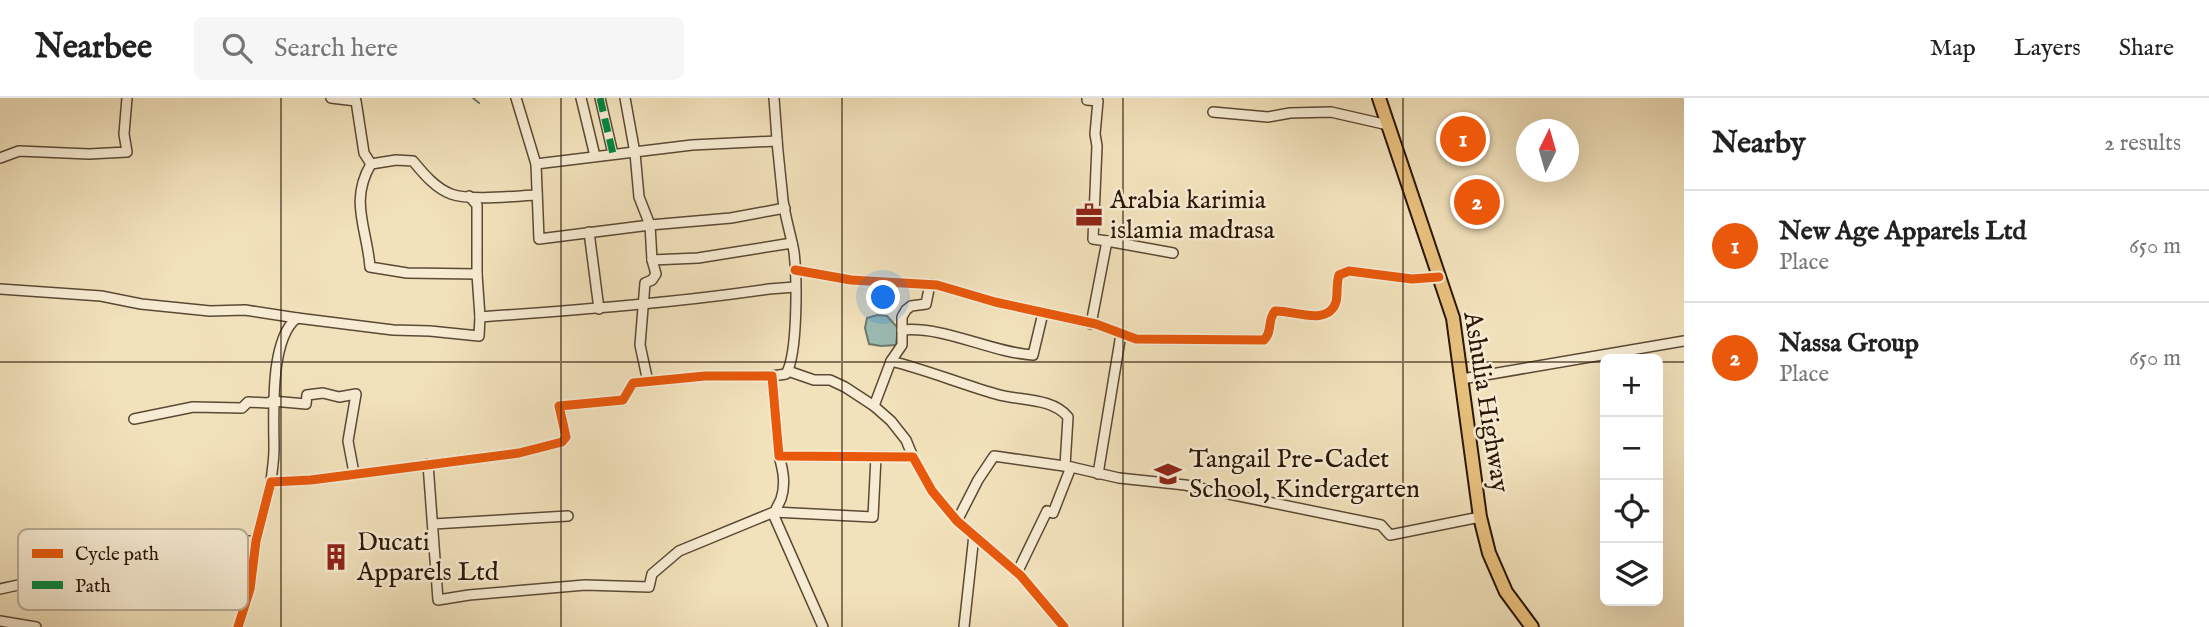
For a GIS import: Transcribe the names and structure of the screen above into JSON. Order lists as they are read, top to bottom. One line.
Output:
{"streets":{"highway":["Ashulia Highway"]},"places":{"office":["Arabia karimia islamia madrasa"],"school or university":["Tangail Pre-Cadet School, Kindergarten"],"building":["Ducati Apparels Ltd"]},"legend":["Cycle path","Path"],"north":"top","page":{"header":"Nearbee","search":"Search here","nav":["Map","Layers","Share"],"heading":["Nearby","2 results"],"pins":["1","2"],"list":[{"mark":"1","name":"New Age Apparels Ltd","note":"Place","value":"650 m"},{"mark":"2","name":"Nassa Group","note":"Place","value":"650 m"}],"map_buttons":["+","−"]}}
